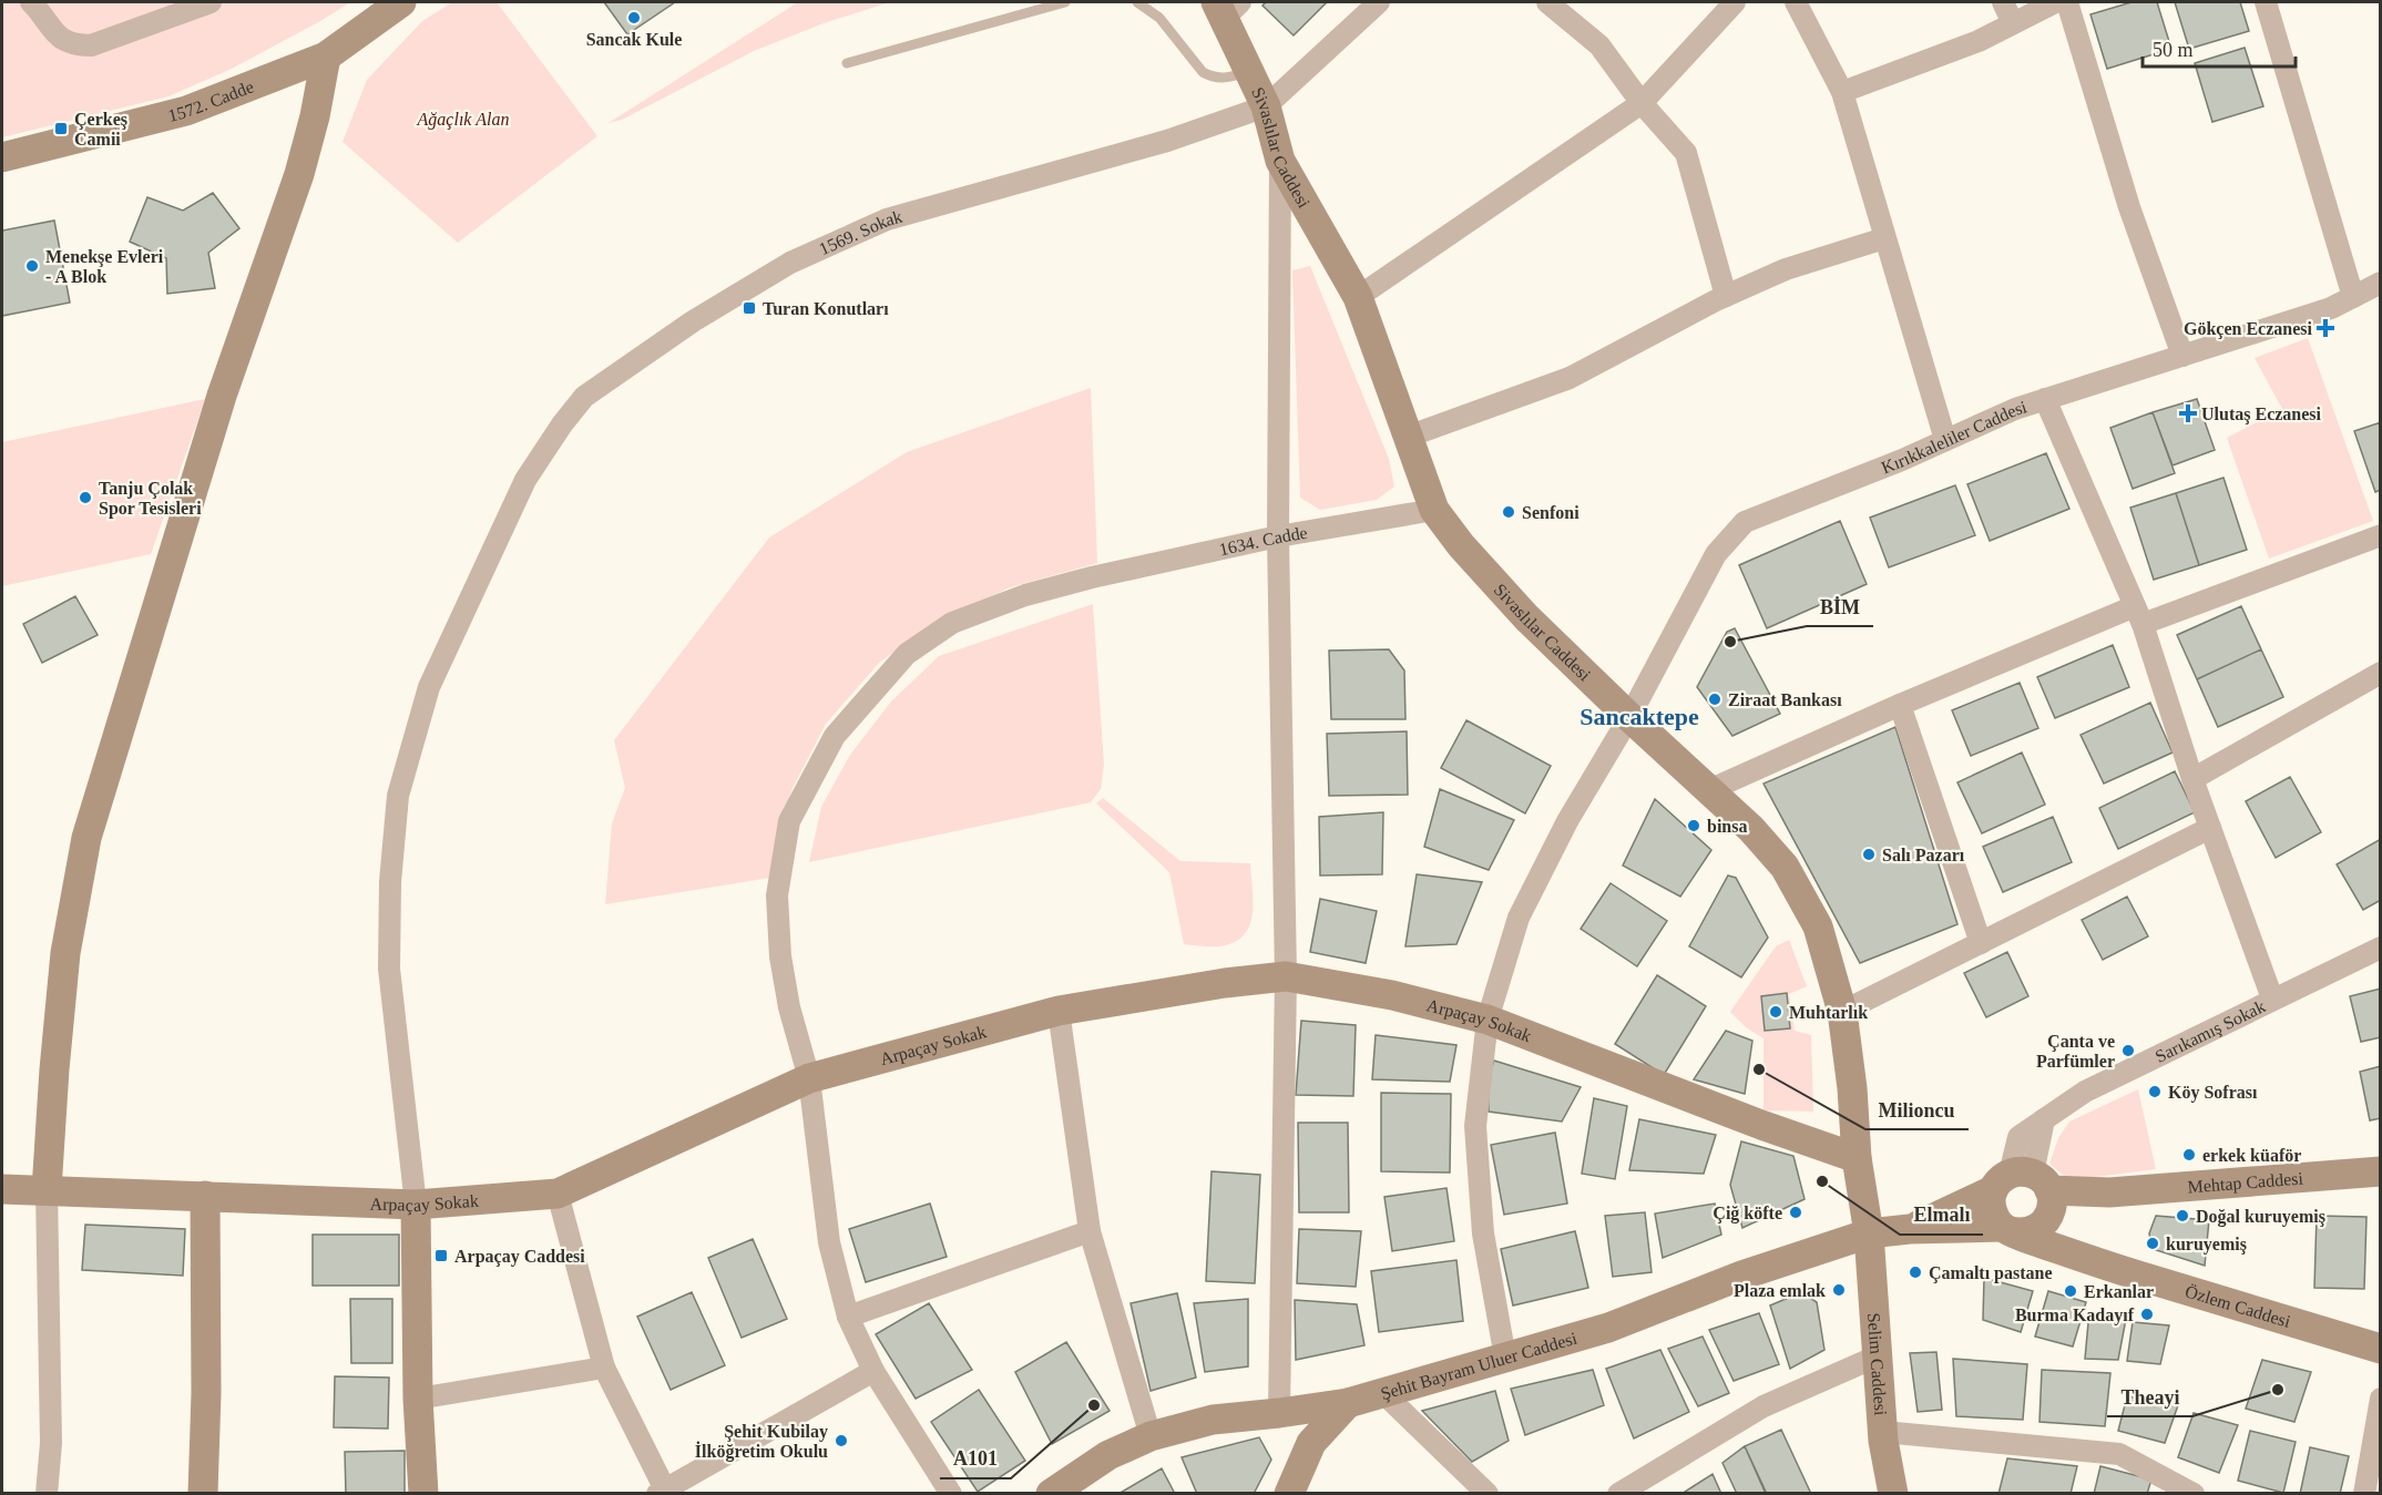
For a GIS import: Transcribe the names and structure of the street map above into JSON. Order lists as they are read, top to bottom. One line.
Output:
{"streets":{"street":["1572. Cadde","Sivaslılar Caddesi","1569. Sokak","Kırıkkaleliler Caddesi","1634. Cadde","Arpaçay Sokak","Sarıkamış Sokak","Mehtap Caddesi","Özlem Caddesi","Selim Caddesi","Şehit Bayram Uluer Caddesi"]},"crossings":[["Sivaslılar Caddesi","1569. Sokak"],["Sivaslılar Caddesi","Kırıkkaleliler Caddesi"],["Sivaslılar Caddesi","1634. Cadde"],["Sivaslılar Caddesi","Arpaçay Sokak"],["Sivaslılar Caddesi","Selim Caddesi"],["Sivaslılar Caddesi","Şehit Bayram Uluer Caddesi"],["1569. Sokak","Arpaçay Sokak"],["Kırıkkaleliler Caddesi","Arpaçay Sokak"],["Kırıkkaleliler Caddesi","Şehit Bayram Uluer Caddesi"],["1634. Cadde","Arpaçay Sokak"],["Sarıkamış Sokak","Mehtap Caddesi"],["Selim Caddesi","Şehit Bayram Uluer Caddesi"]],"districts":["Sancaktepe"],"parks":["Ağaçlık Alan"],"places":{"other":["Sancak Kule","Menekşe Evleri - A Blok","Tanju Çolak Spor Tesisleri","Senfoni","BİM","Ziraat Bankası","binsa","Salı Pazarı","Muhtarlık","Çanta ve Parfümler","Milioncu","Köy Sofrası","erkek küaför","Elmalı","Çiğ köfte","Doğal kuruyemiş","kuruyemiş","Çamaltı pastane","Plaza emlak","Erkanlar","Burma Kadayıf","Theayi","A101","Şehit Kubilay İlköğretim Okulu"],"transit":["Çerkeş Camii","Turan Konutları","Arpaçay Caddesi"],"health":["Gökçen Eczanesi","Ulutaş Eczanesi"]},"scale_bar":"50 m"}
